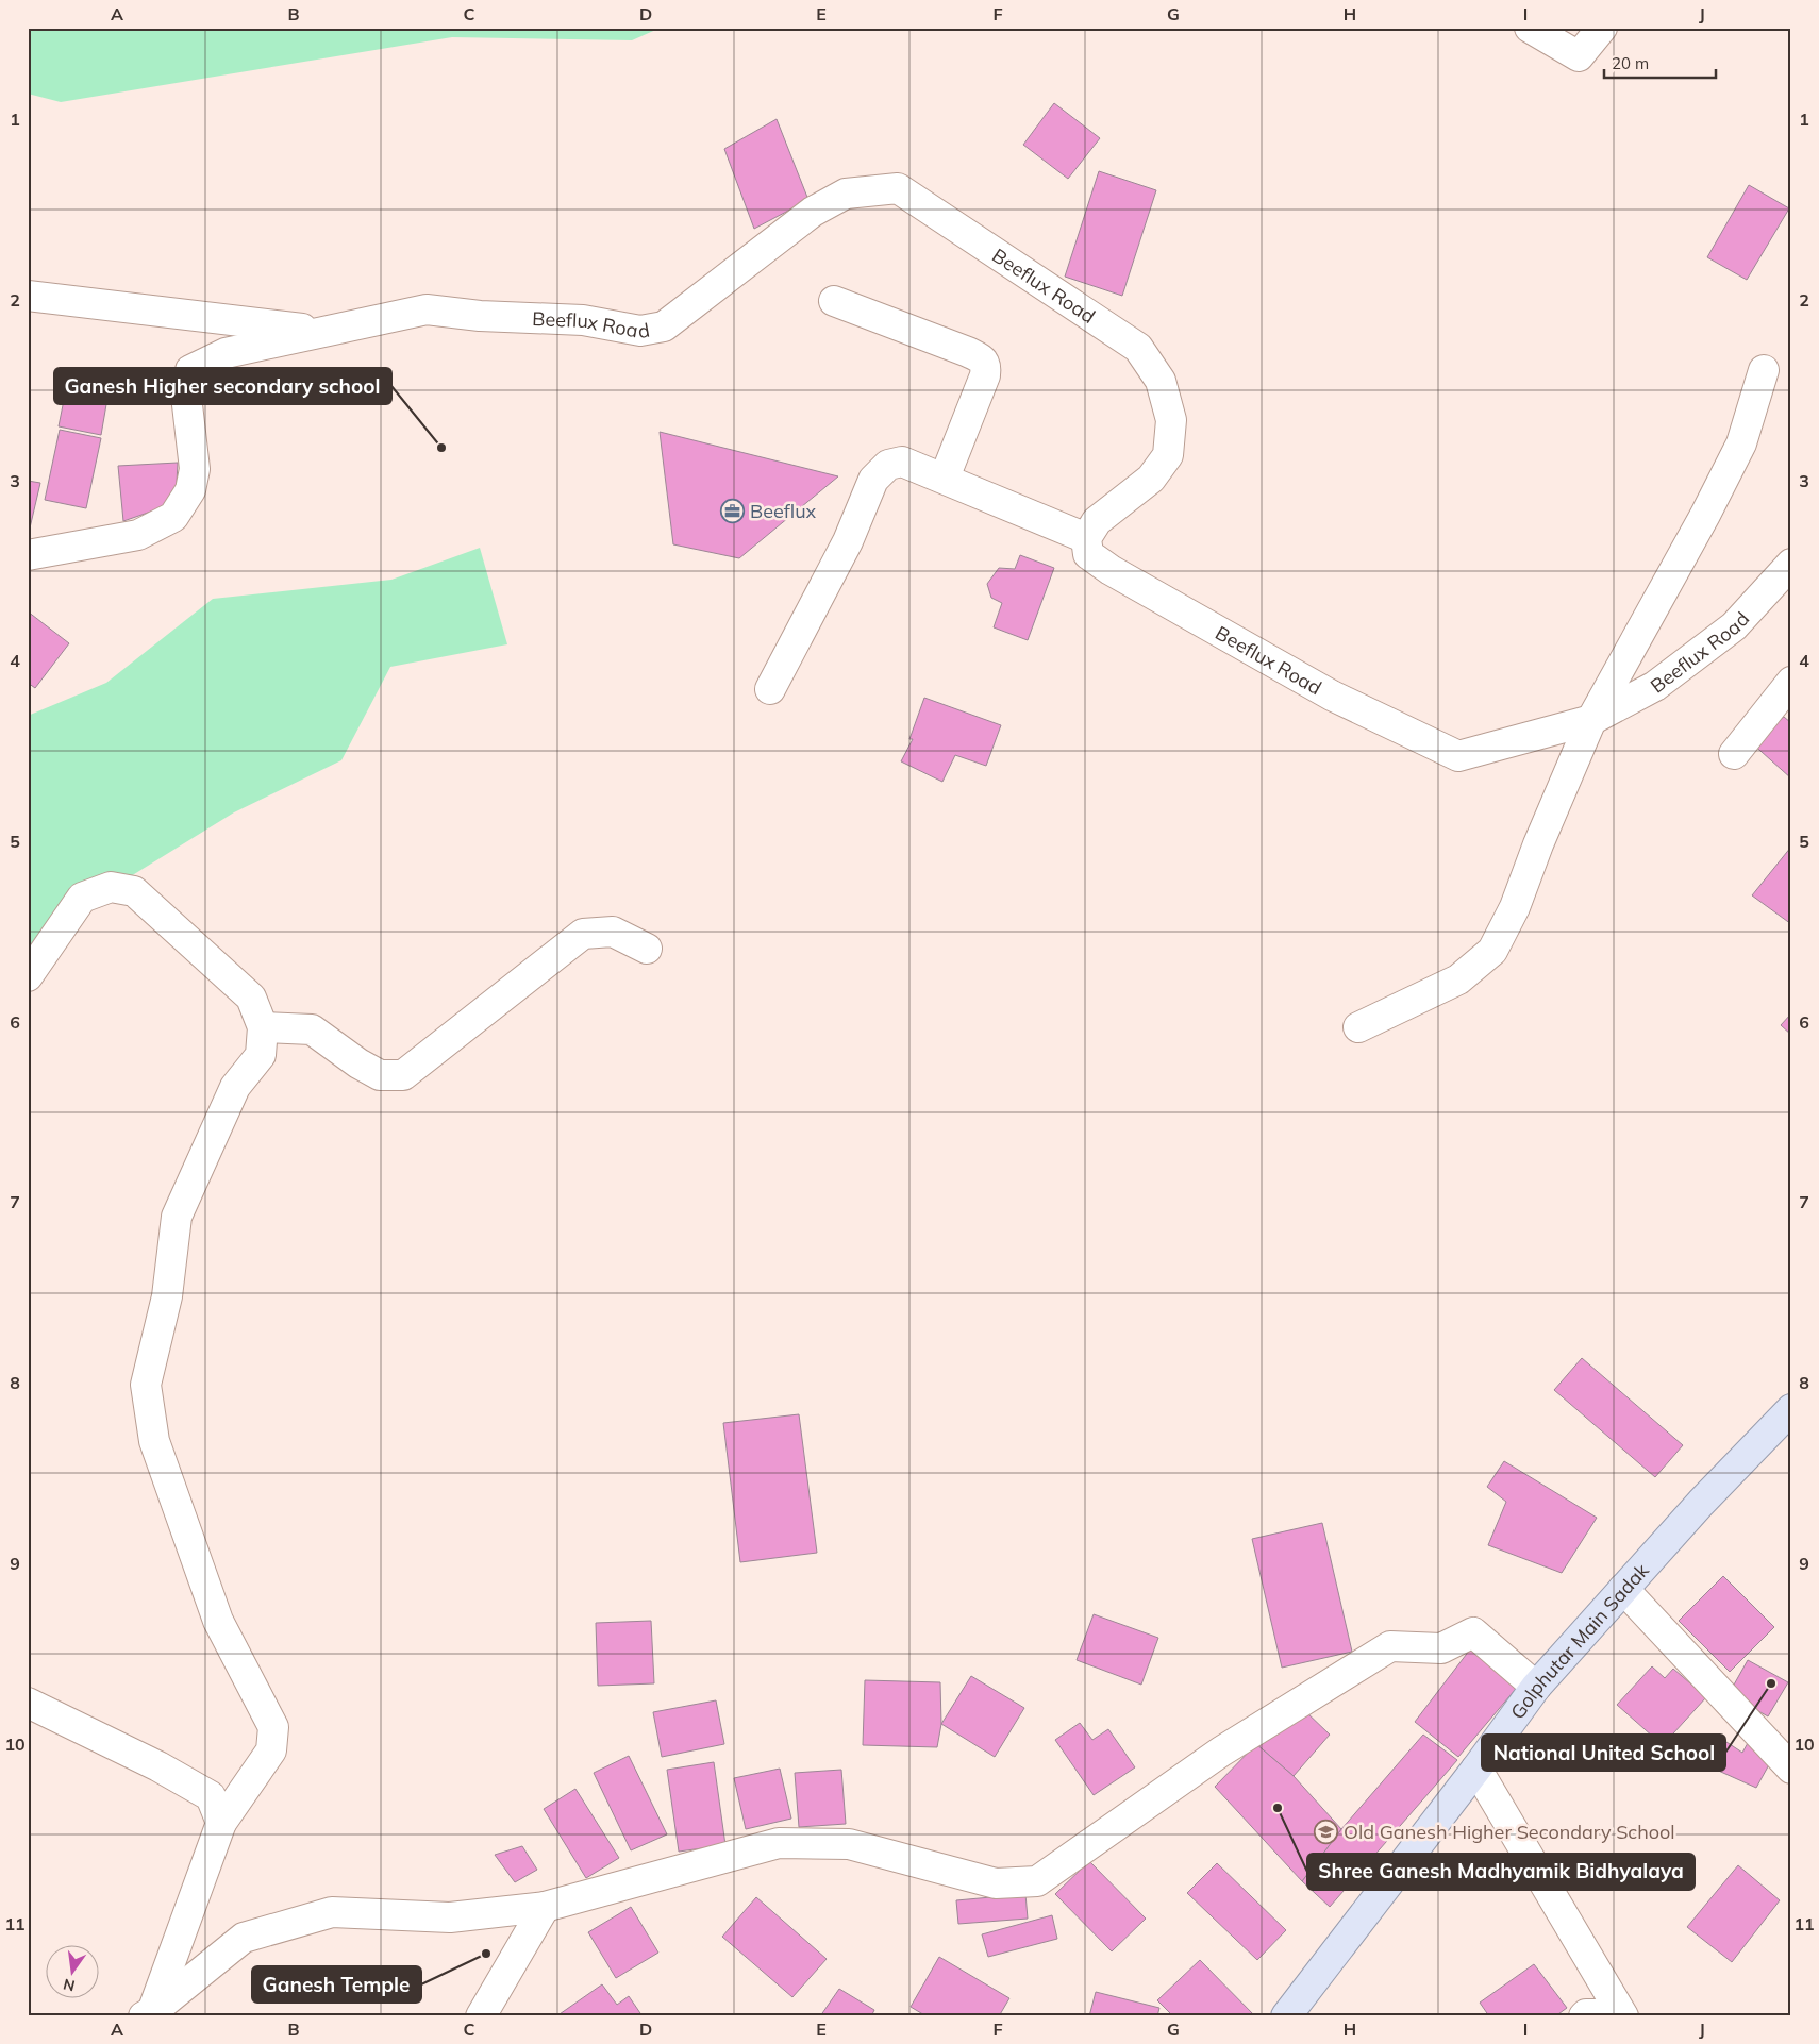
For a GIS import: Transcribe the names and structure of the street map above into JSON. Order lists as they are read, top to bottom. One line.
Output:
{"streets":{"main road":["Golphutar Main Sadak"],"street":["Beeflux Road"]},"places":{"other":["Ganesh Higher secondary school","National United School","Shree Ganesh Madhyamik Bidhyalaya","Ganesh Temple"],"office":["Beeflux"],"school or university":["Old Ganesh Higher Secondary School"]},"scale_bar":"20 m","north":"bottom","grid":{"columns":["A","B","C","D","E","F","G","H","I","J"],"rows":["1","2","3","4","5","6","7","8","9","10","11"]}}
